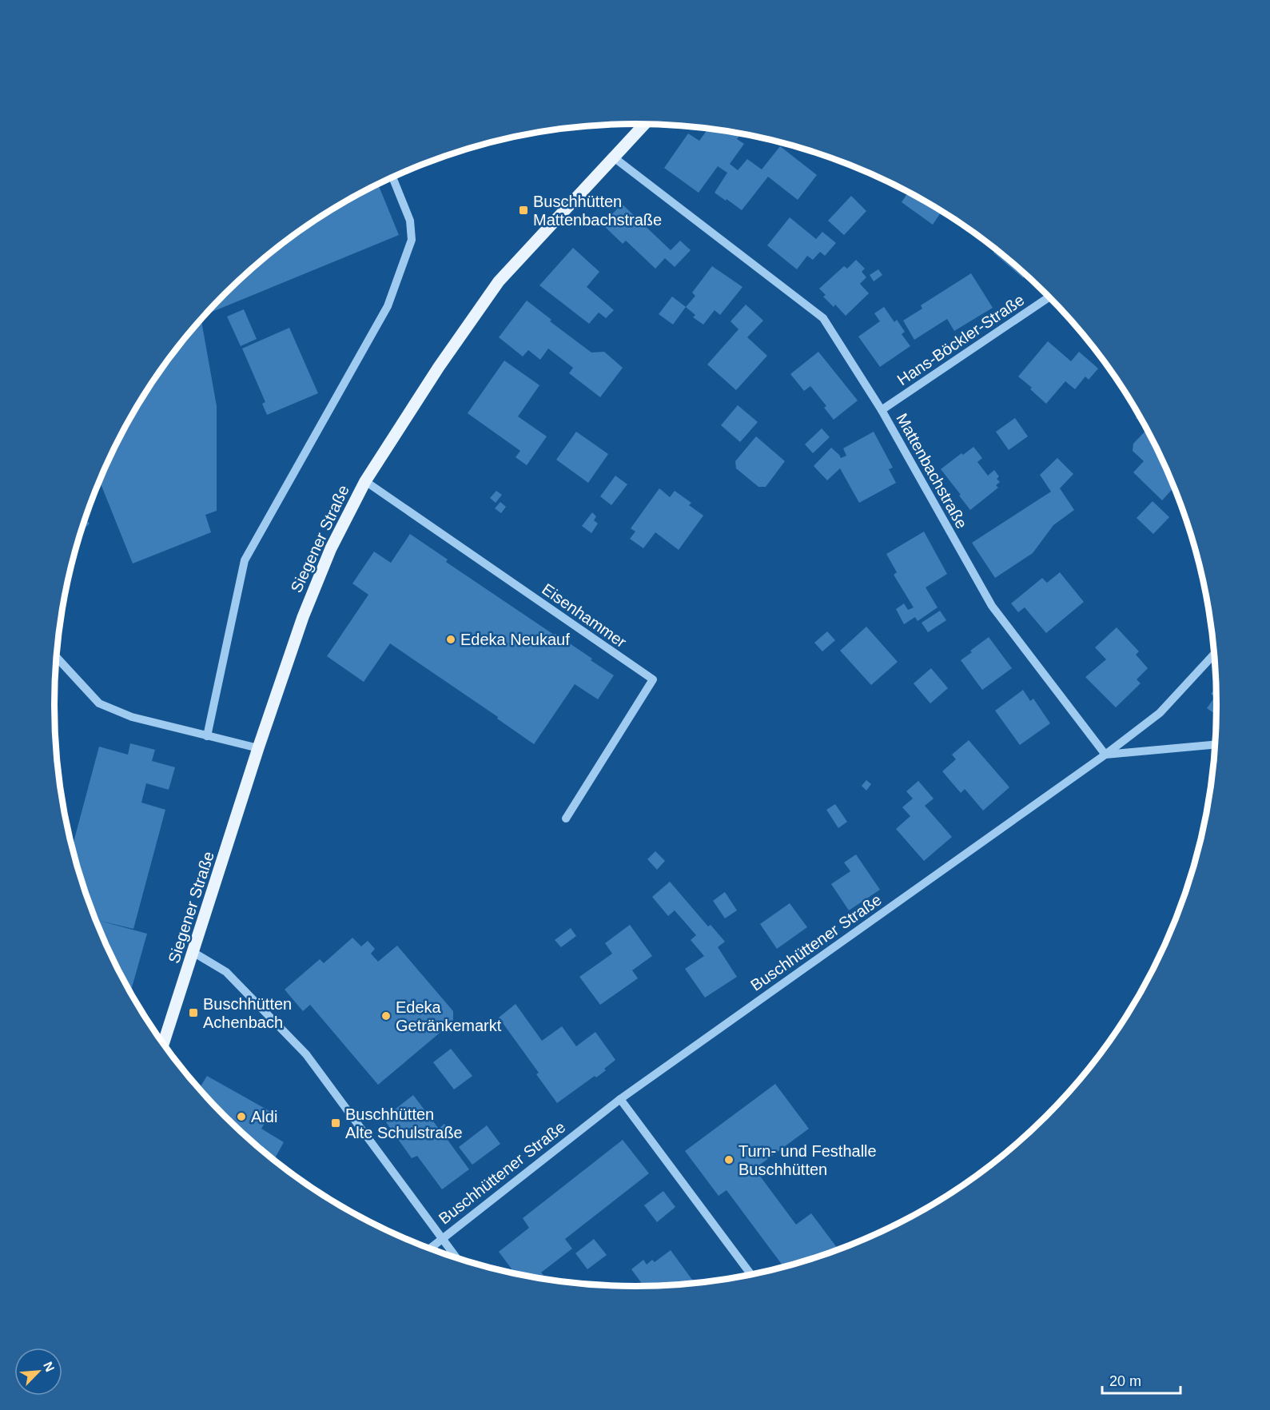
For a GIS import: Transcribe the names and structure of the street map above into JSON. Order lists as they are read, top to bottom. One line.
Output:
{"streets":{"main road":["Siegener Straße"],"street":["Hans-Böckler-Straße","Mattenbachstraße","Eisenhammer","Buschhüttener Straße"]},"crossings":[["Hans-Böckler-Straße","Mattenbachstraße"],["Mattenbachstraße","Siegener Straße"],["Mattenbachstraße","Buschhüttener Straße"],["Siegener Straße","Eisenhammer"]],"places":{"transit":["Buschhütten Mattenbachstraße","Buschhütten Achenbach","Buschhütten Alte Schulstraße"],"other":["Edeka Neukauf","Edeka Getränkemarkt","Aldi","Turn- und Festhalle Buschhütten"]},"scale_bar":"20 m","north":"top right"}
